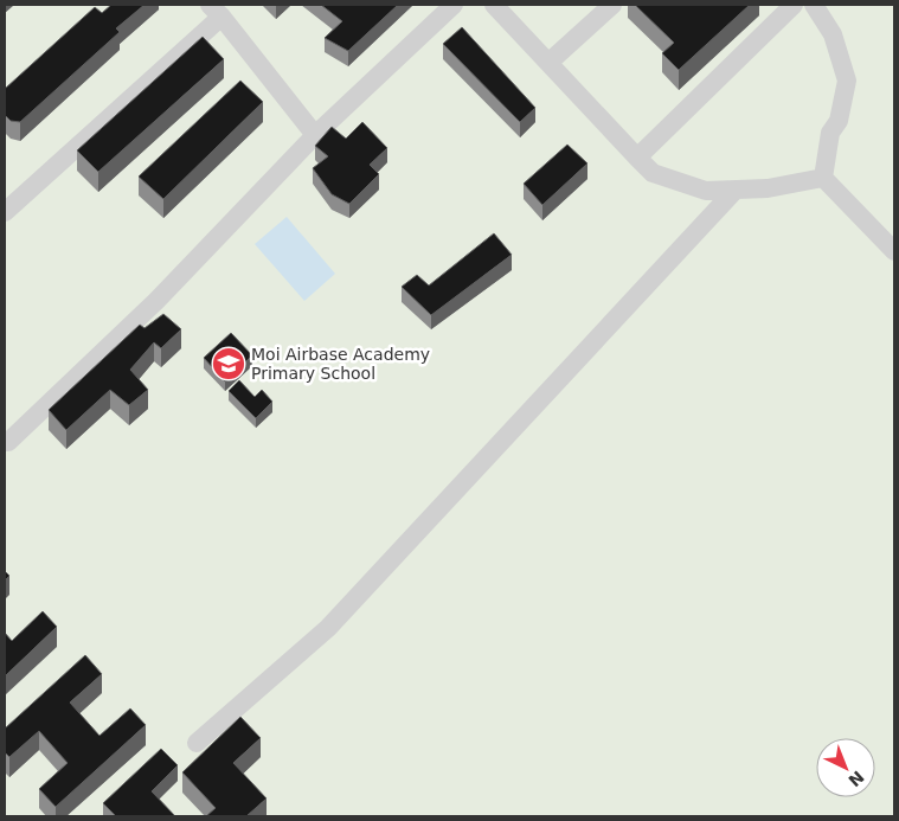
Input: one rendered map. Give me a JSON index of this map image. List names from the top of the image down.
{
  "places": {
    "school or university": ["Moi Airbase Academy Primary School"]
  },
  "north": "bottom right"
}
